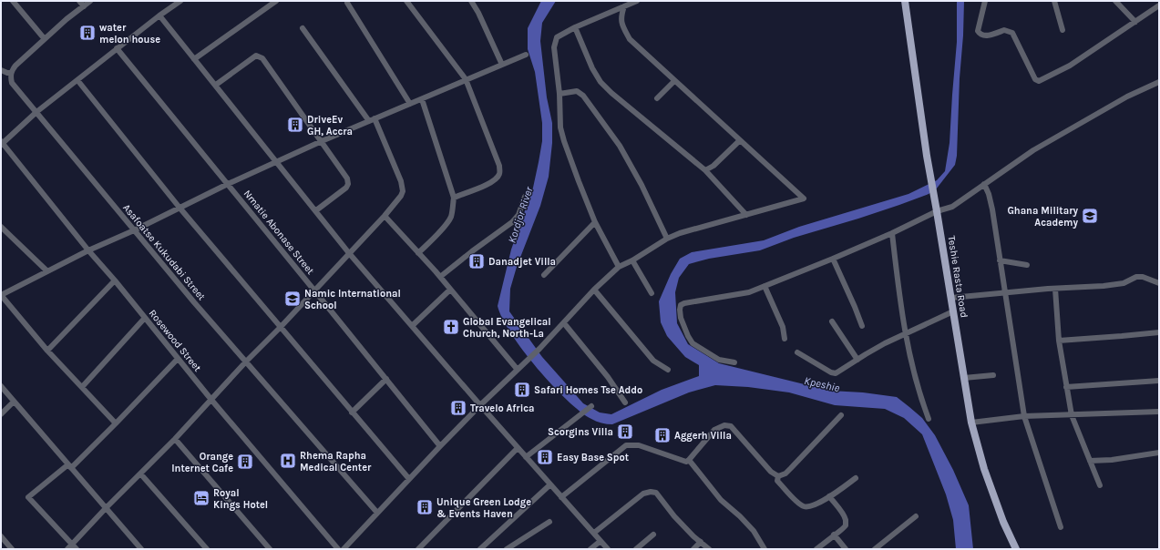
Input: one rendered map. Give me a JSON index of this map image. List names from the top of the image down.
{
  "streets": {
    "main road": ["Teshie Rasta Road"],
    "street": ["Nmatie Abonase Street", "Asafoatse Kukudabi Street", "Rosewood Street"]
  },
  "water": ["Kordjor River", "Kpeshie"],
  "places": {
    "building": [
      "water melon house",
      "DriveEv GH, Accra",
      "Danadjet Villa",
      "Safari Homes Tse Addo",
      "Travelo Africa",
      "Scorgins Villa",
      "Aggerh Villa",
      "Easy Base Spot",
      "Orange Internet Cafe",
      "Unique Green Lodge & Events Haven"
    ],
    "school or university": ["Ghana Military Academy", "Namic International School"],
    "church": ["Global Evangelical Church, North-La"],
    "hospital": ["Rhema Rapha Medical Center"],
    "hotel": ["Royal Kings Hotel"]
  }
}
